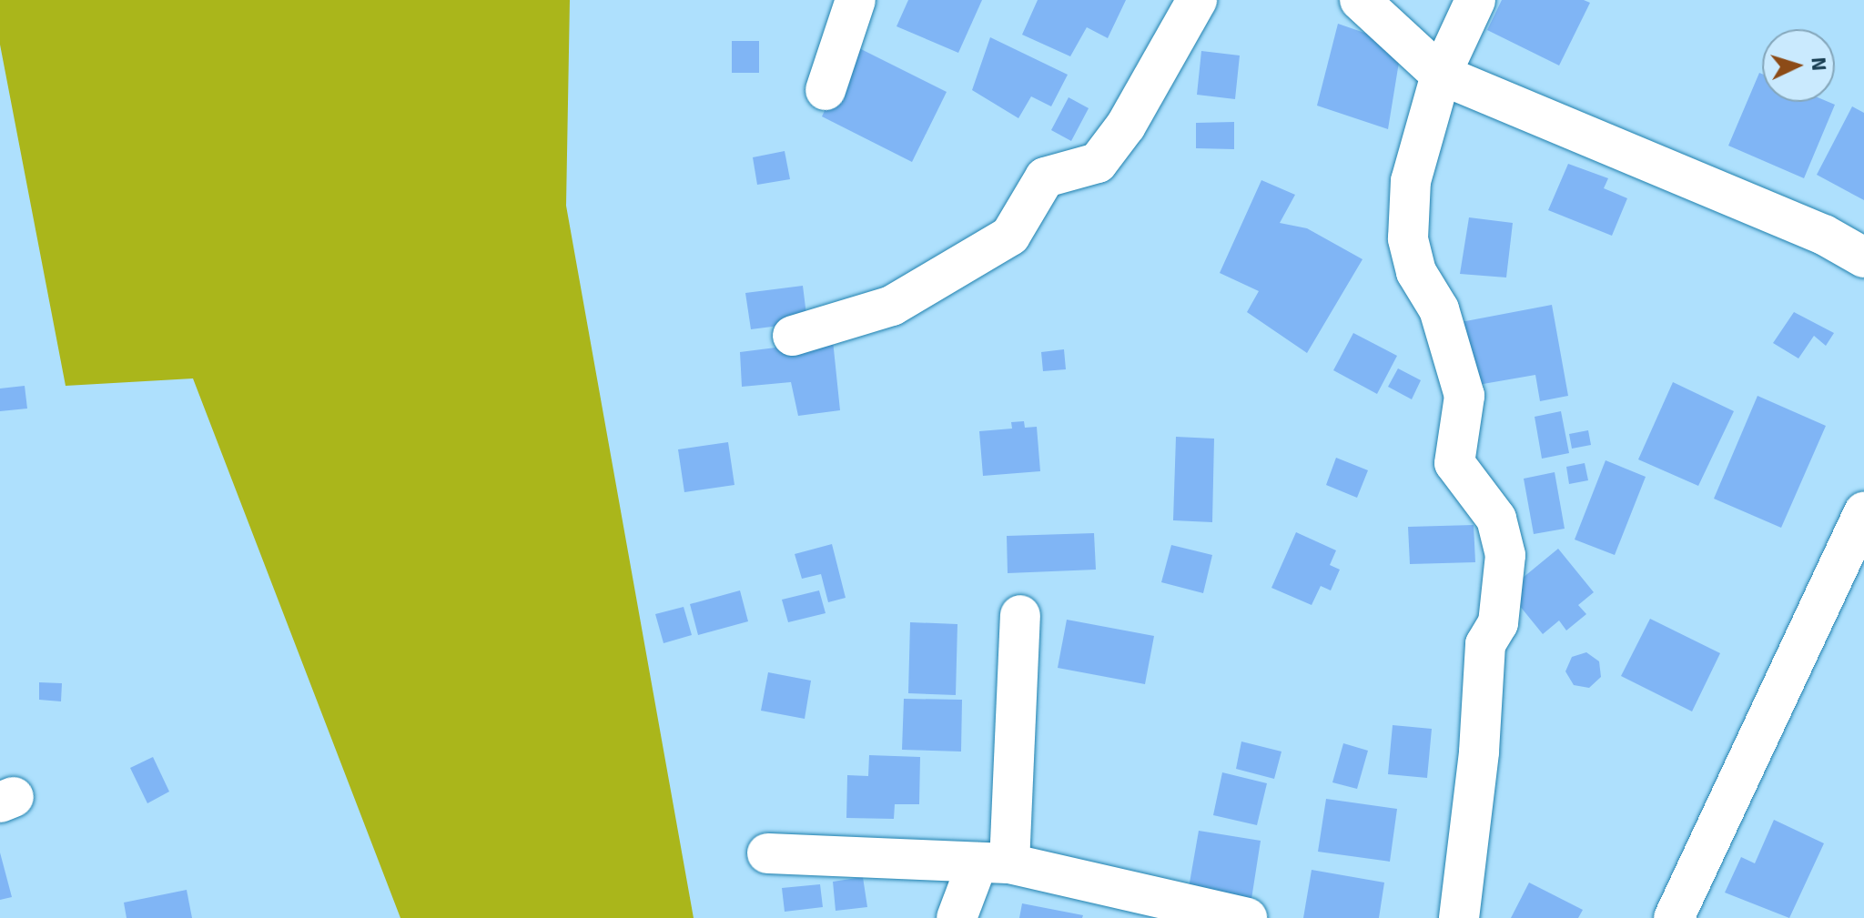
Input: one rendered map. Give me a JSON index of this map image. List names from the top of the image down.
{
  "north": "right"
}
